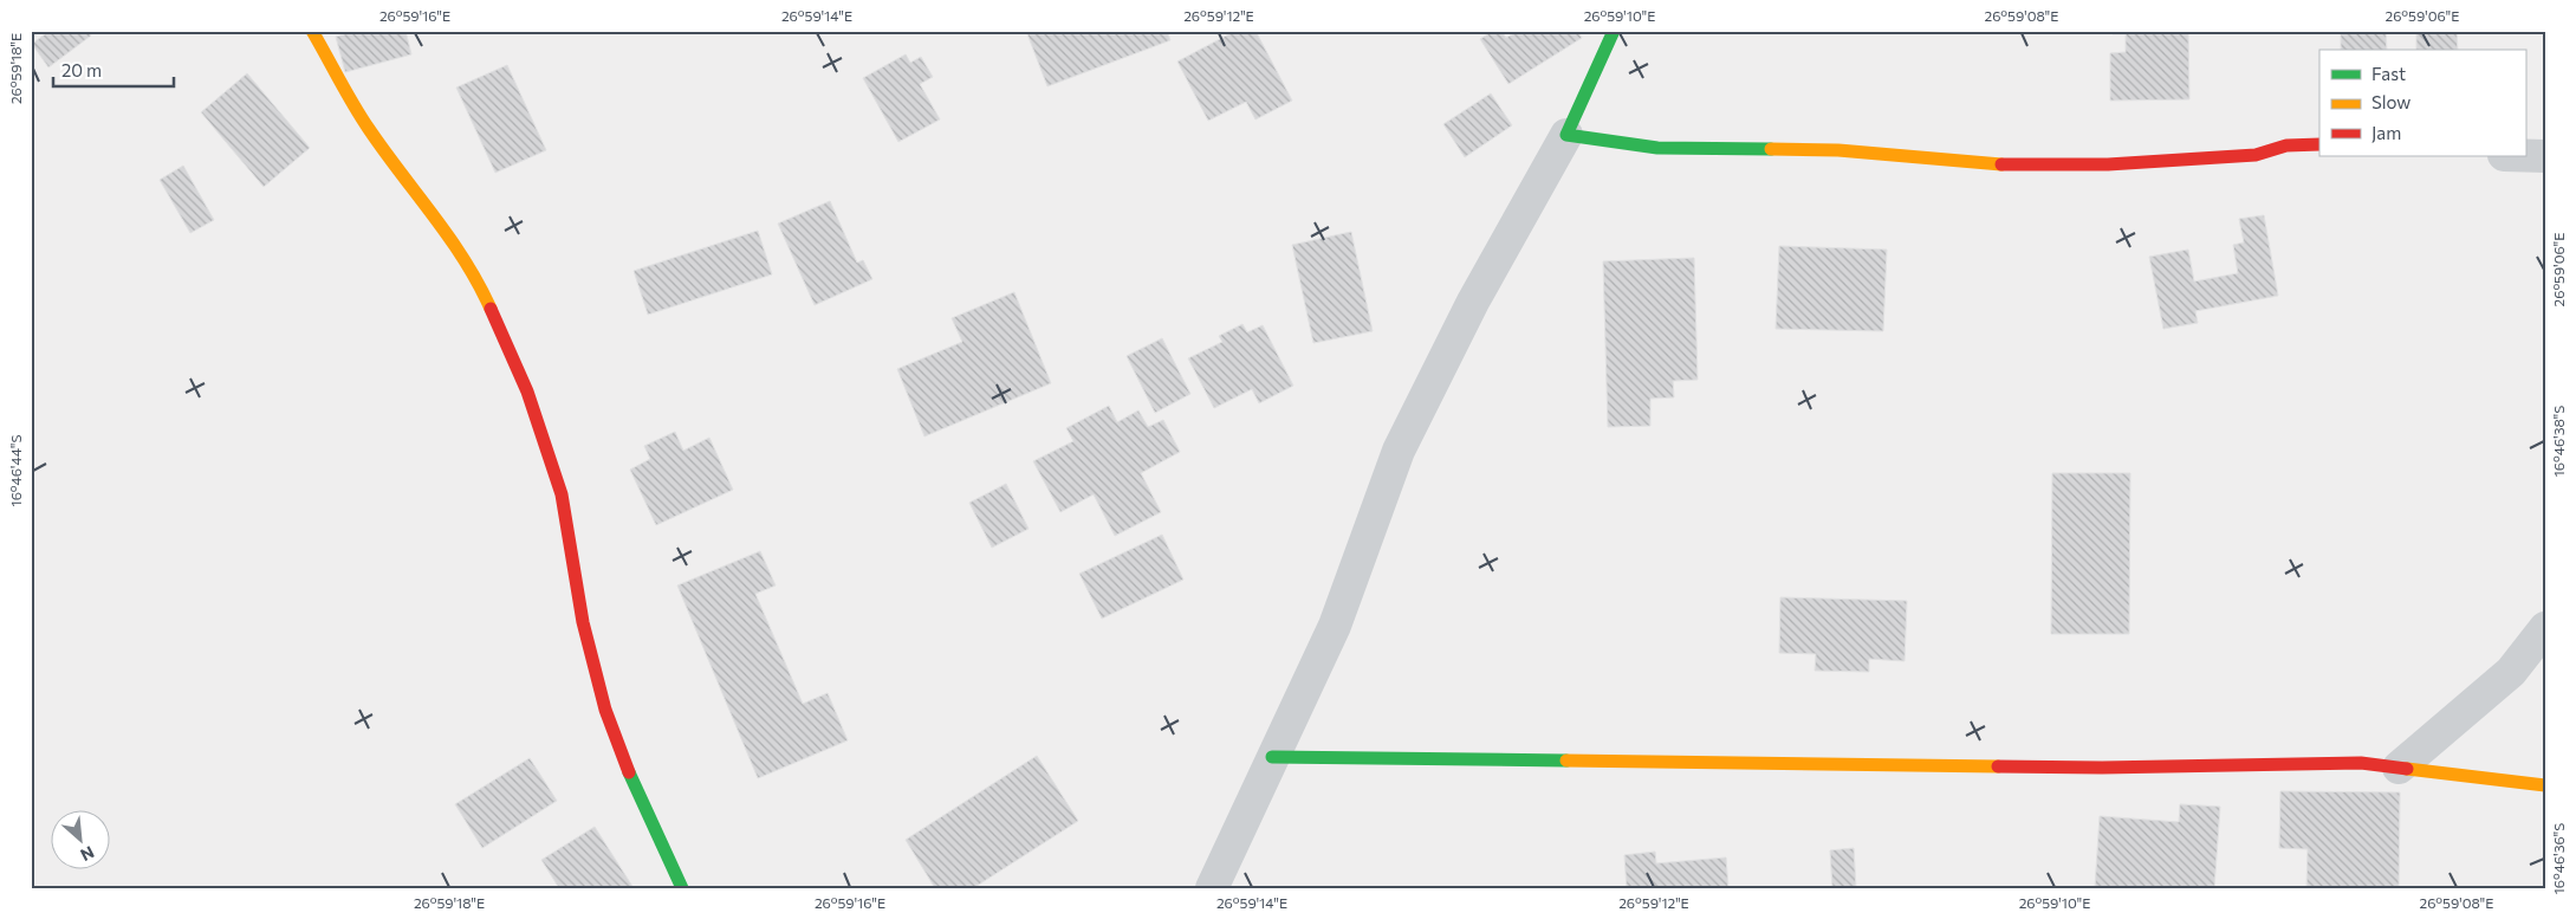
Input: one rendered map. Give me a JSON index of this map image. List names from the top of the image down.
{
  "legend": ["Fast", "Slow", "Jam"],
  "scale_bar": "20 m",
  "north": "bottom right",
  "coordinates": [
    "26°59'16\"E",
    "26°59'14\"E",
    "26°59'12\"E",
    "26°59'10\"E",
    "26°59'08\"E",
    "26°59'06\"E",
    "26°59'18\"E",
    "16°46'38\"S",
    "16°46'44\"S",
    "16°46'36\"S"
  ]
}
